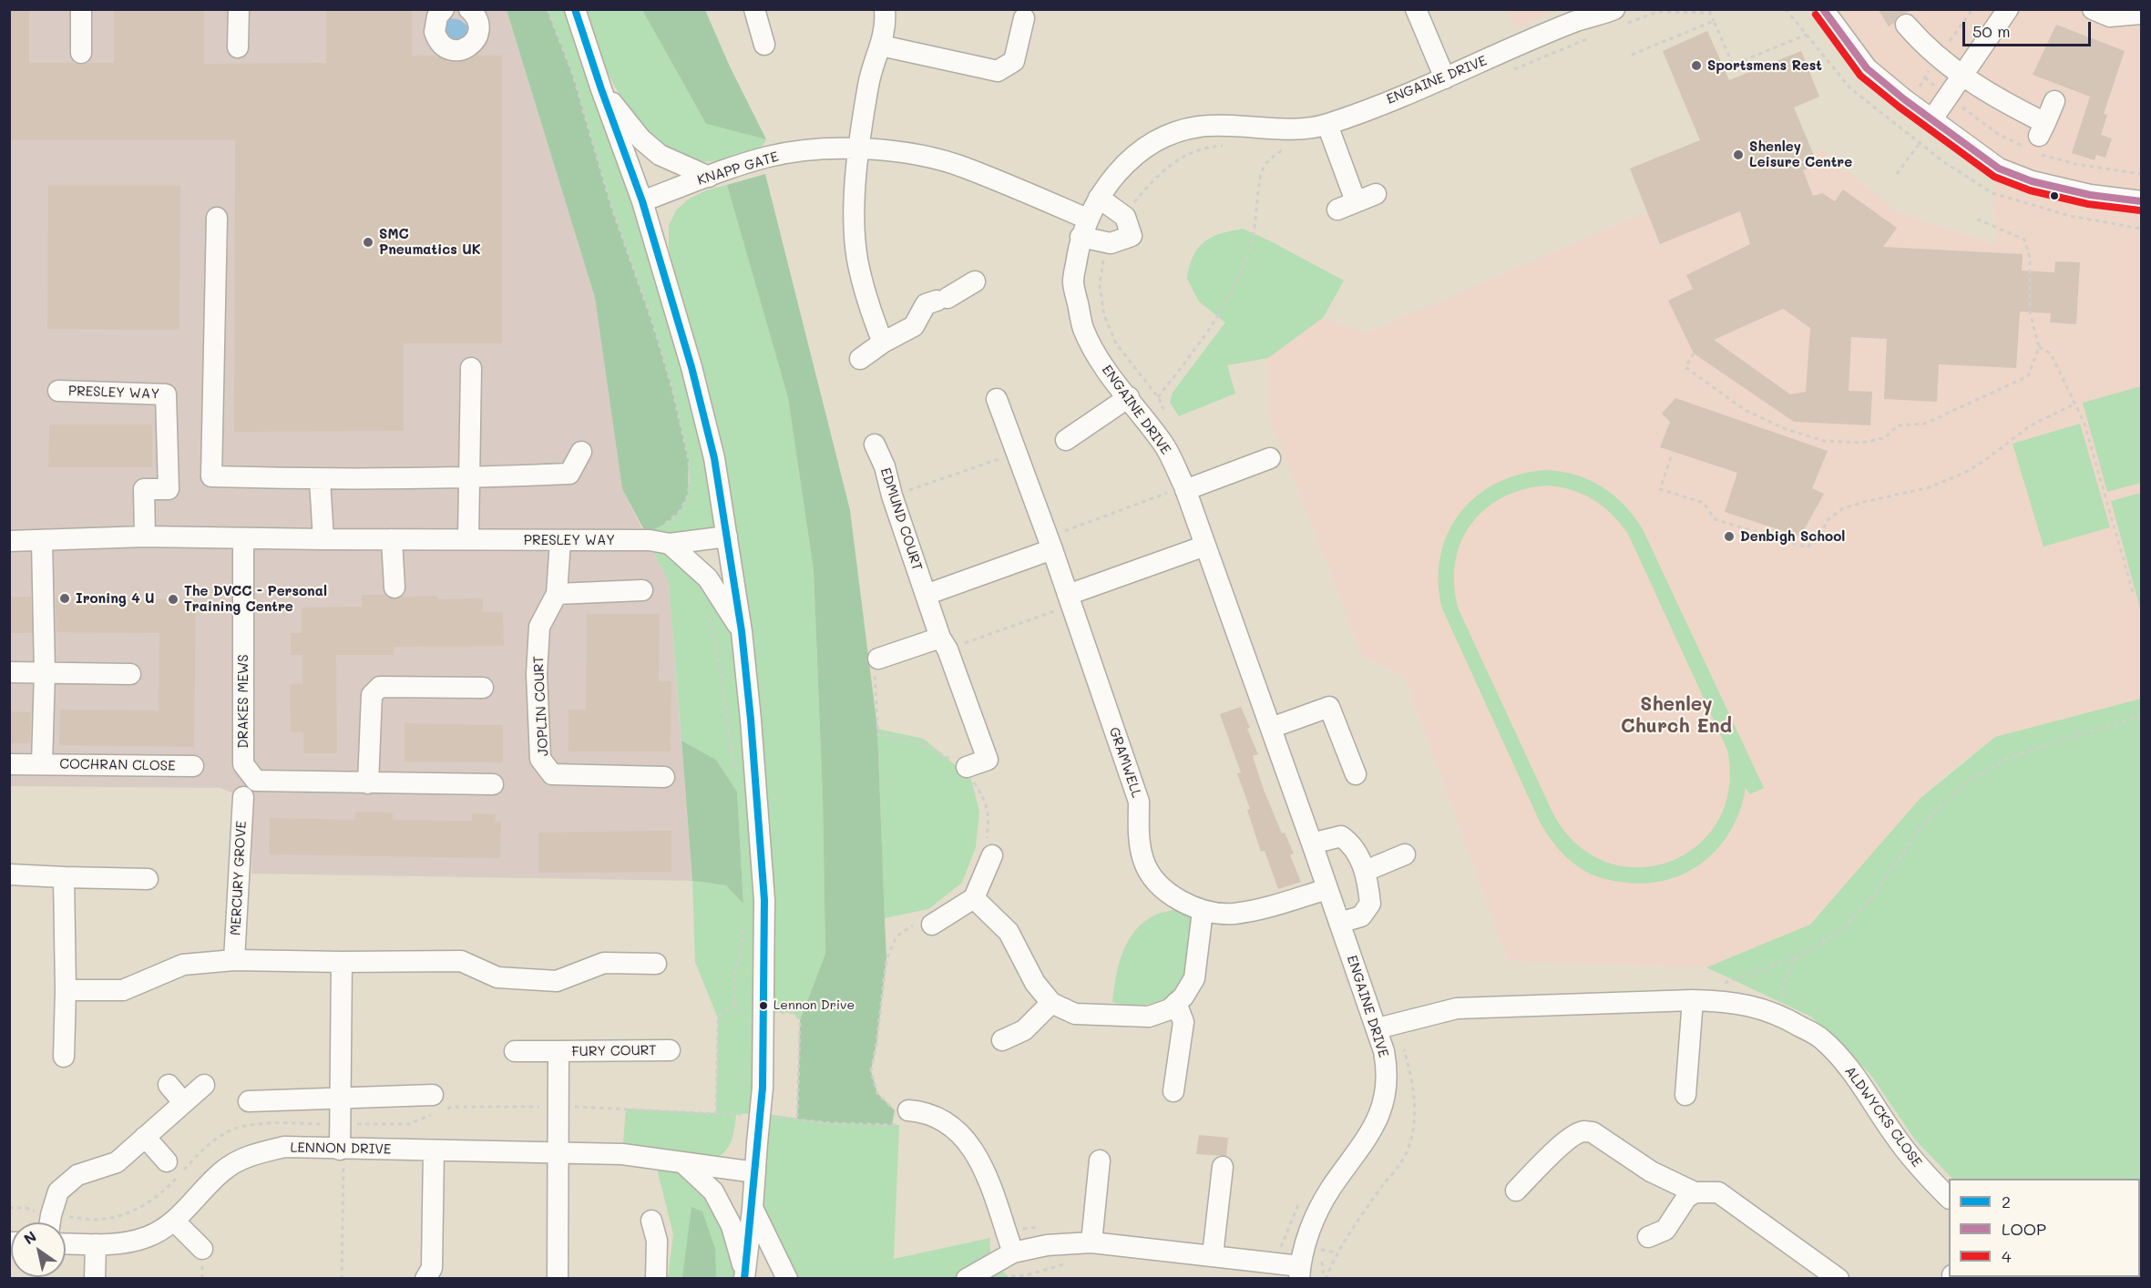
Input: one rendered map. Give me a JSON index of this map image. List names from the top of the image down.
{
  "streets": {
    "street": [
      "ENGAINE DRIVE",
      "KNAPP GATE",
      "PRESLEY WAY",
      "EDMUND COURT",
      "DRAKES MEWS",
      "JOPLIN COURT",
      "GRAMWELL",
      "COCHRAN CLOSE",
      "MERCURY GROVE",
      "FURY COURT",
      "ALDWYCKS CLOSE",
      "LENNON DRIVE"
    ]
  },
  "crossings": [
    ["ENGAINE DRIVE", "KNAPP GATE"],
    ["ENGAINE DRIVE", "GRAMWELL"],
    ["ENGAINE DRIVE", "ALDWYCKS CLOSE"],
    ["PRESLEY WAY", "DRAKES MEWS"],
    ["PRESLEY WAY", "JOPLIN COURT"],
    ["PRESLEY WAY", "COCHRAN CLOSE"],
    ["FURY COURT", "LENNON DRIVE"]
  ],
  "districts": ["Shenley Church End"],
  "places": [
    "Sportsmens Rest",
    "Shenley Leisure Centre",
    "SMC Pneumatics UK",
    "Denbigh School",
    "Ironing 4 U",
    "The DVCC - Personal Training Centre",
    "Lennon Drive"
  ],
  "lines": ["transit line 2", "transit line LOOP", "transit line 4"],
  "legend": ["2", "LOOP", "4"],
  "scale_bar": "50 m",
  "north": "top left"
}
